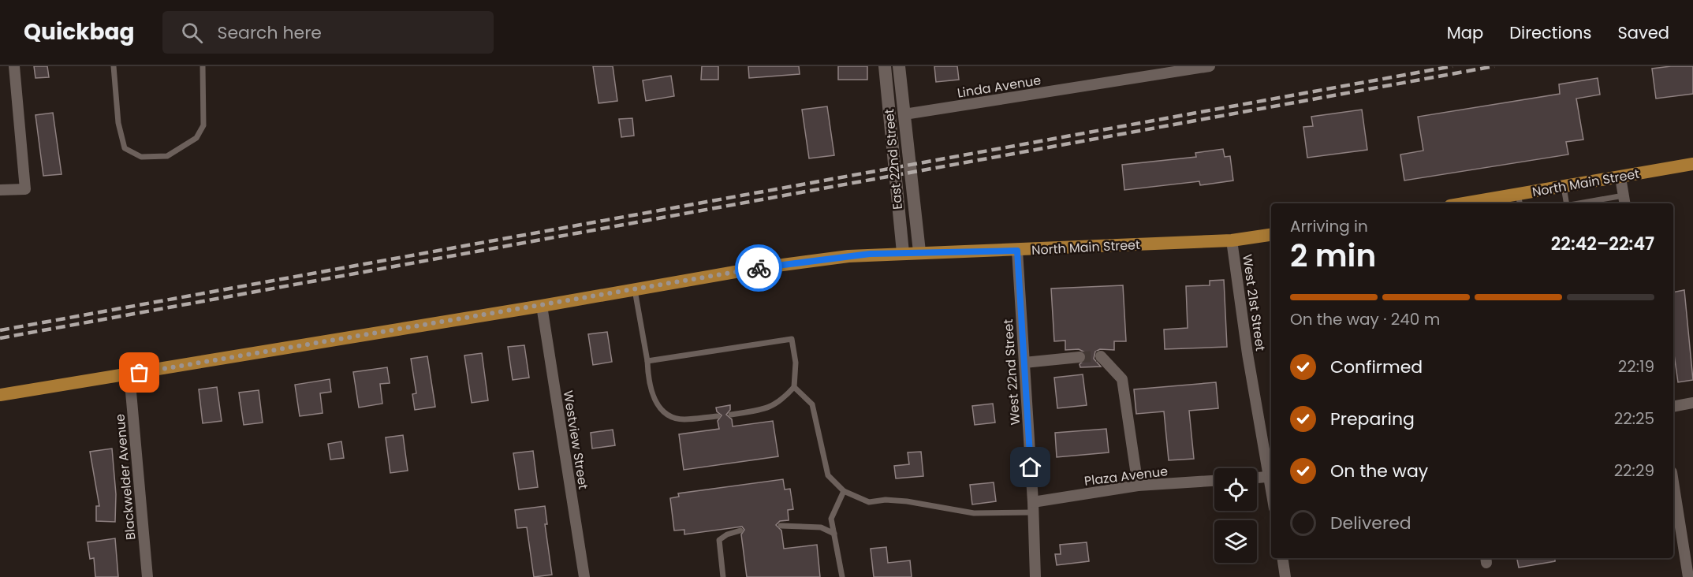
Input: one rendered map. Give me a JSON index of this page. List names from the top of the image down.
{
  "streets": {
    "main road": ["East 22nd Street", "North Main Street"],
    "street": [
      "Linda Avenue",
      "West 21st Street",
      "West 22nd Street",
      "Westview Street",
      "Plaza Avenue",
      "Blackwelder Avenue"
    ]
  },
  "crossings": [
    ["Linda Avenue", "East 22nd Street"],
    ["East 22nd Street", "North Main Street"],
    ["North Main Street", "West 21st Street"],
    ["North Main Street", "West 22nd Street"],
    ["North Main Street", "Westview Street"],
    ["North Main Street", "Blackwelder Avenue"],
    ["West 22nd Street", "Plaza Avenue"]
  ],
  "page": {
    "header": "Quickbag",
    "search": "Search here",
    "nav": ["Map", "Directions", "Saved"],
    "heading": ["2 min", "Arriving in", "22:42–22:47"],
    "bar": "On the way · 240 m",
    "list": [
      ["Confirmed", "22:19"],
      ["Preparing", "22:25"],
      ["On the way", "22:29"],
      "Delivered"
    ]
  }
}
